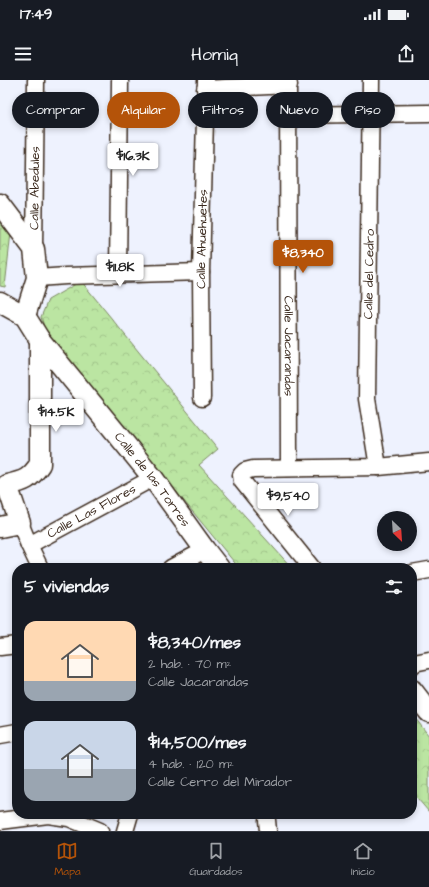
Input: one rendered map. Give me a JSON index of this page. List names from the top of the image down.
{
  "streets": {
    "street": [
      "Calle Abedules",
      "Calle Ahuehuetes",
      "Calle del Cedro",
      "Calle Jacarandas",
      "Calle de las Torres",
      "Calle Las Flores"
    ]
  },
  "crossings": [
    ["Calle de las Torres", "Calle Las Flores"]
  ],
  "north": "bottom right",
  "page": {
    "status": "17:49",
    "header": "Homiq",
    "chip": [
      "Comprar",
      "Alquilar",
      "Filtros",
      "Nuevo",
      "Piso"
    ],
    "price": [
      "$16.3K",
      "$8,340",
      "$11.8K",
      "$14.5K",
      "$9,540"
    ],
    "heading": "5 viviendas",
    "list": [
      {
        "name": "$8,340/mes",
        "note": "2 hab. · 70 m² · Calle Jacarandas"
      },
      {
        "name": "$14,500/mes",
        "note": "4 hab. · 120 m² · Calle Cerro del Mirador"
      }
    ],
    "tabs": ["Mapa", "Guardados", "Inicio"]
  }
}
